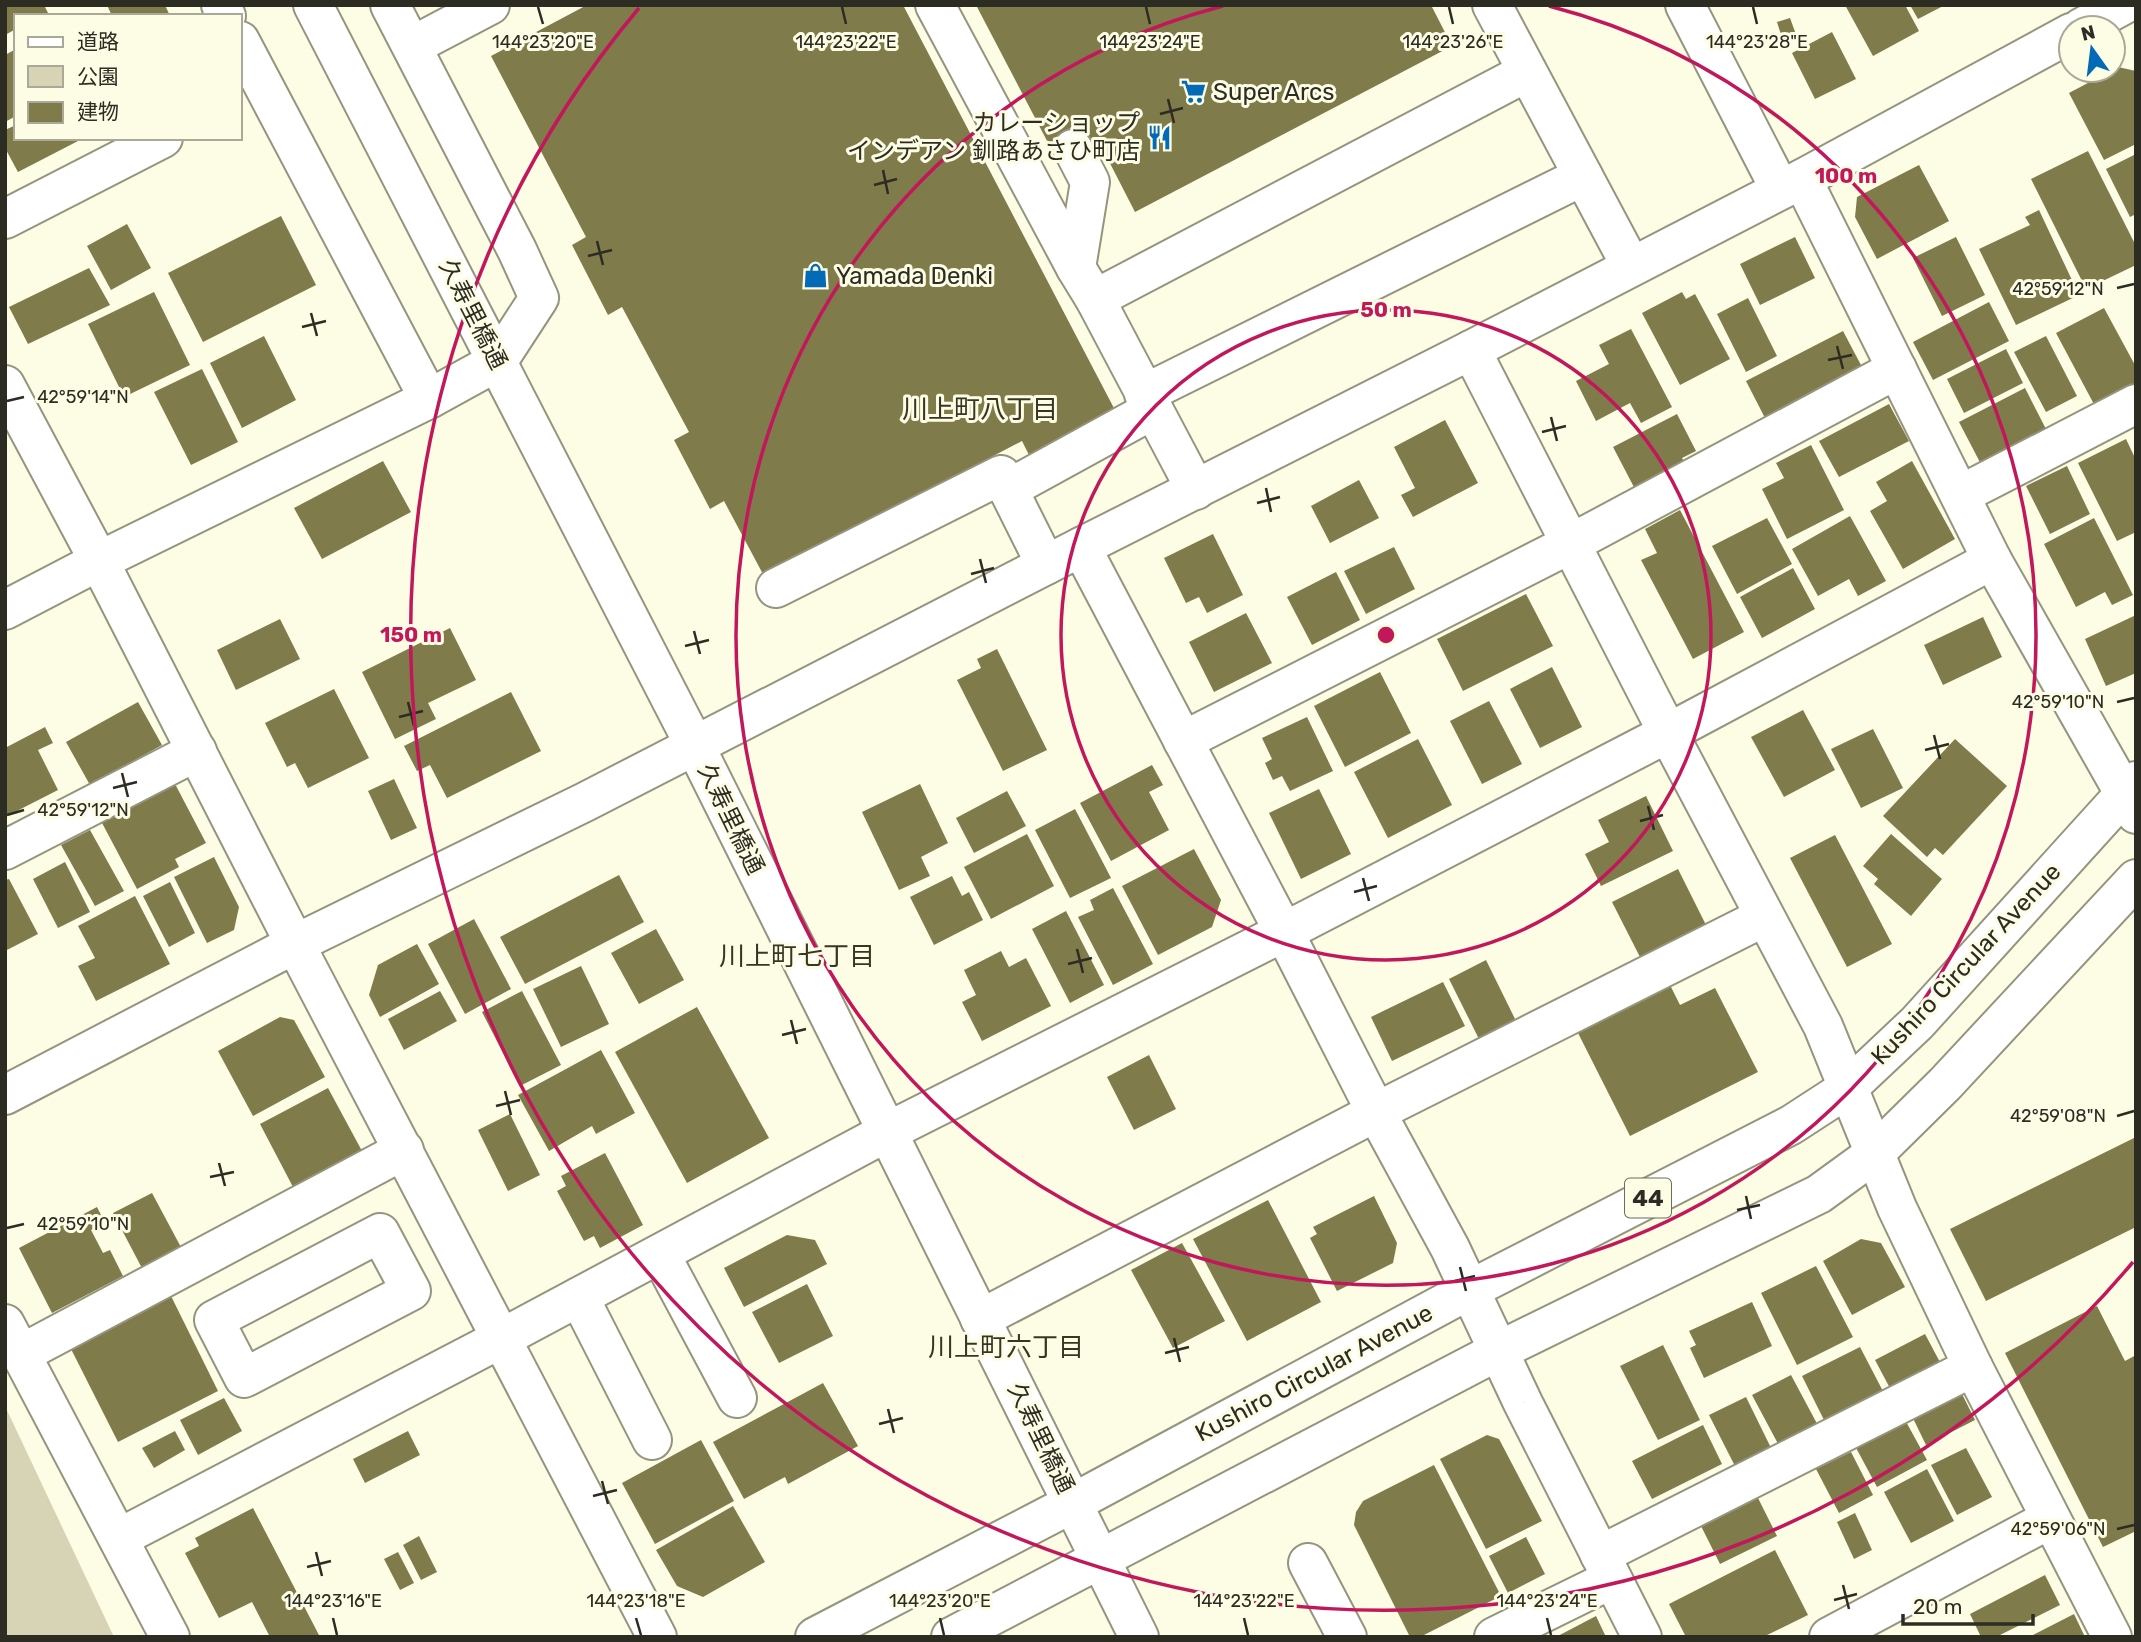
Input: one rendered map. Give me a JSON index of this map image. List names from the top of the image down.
{
  "streets": {
    "main road": ["久寿里橋通", "Kushiro Circular Avenue", "44"]
  },
  "crossings": [
    ["久寿里橋通", "Kushiro Circular Avenue"]
  ],
  "districts": ["川上町八丁目", "川上町七丁目", "川上町六丁目"],
  "places": {
    "supermarket": ["Super Arcs"],
    "restaurant": ["カレーショップ インデアン 釧路あさひ町店"],
    "shop": ["Yamada Denki"]
  },
  "legend": ["道路", "公園", "建物"],
  "scale_bar": "20 m",
  "north": "top",
  "coordinates": [
    "144°23'20\"E",
    "144°23'22\"E",
    "144°23'24\"E",
    "144°23'26\"E",
    "144°23'28\"E",
    "42°59'12\"N",
    "42°59'14\"N",
    "42°59'10\"N",
    "42°59'08\"N",
    "42°59'06\"N",
    "144°23'16\"E",
    "144°23'18\"E"
  ],
  "rings": ["100 m", "50 m", "150 m"]
}
